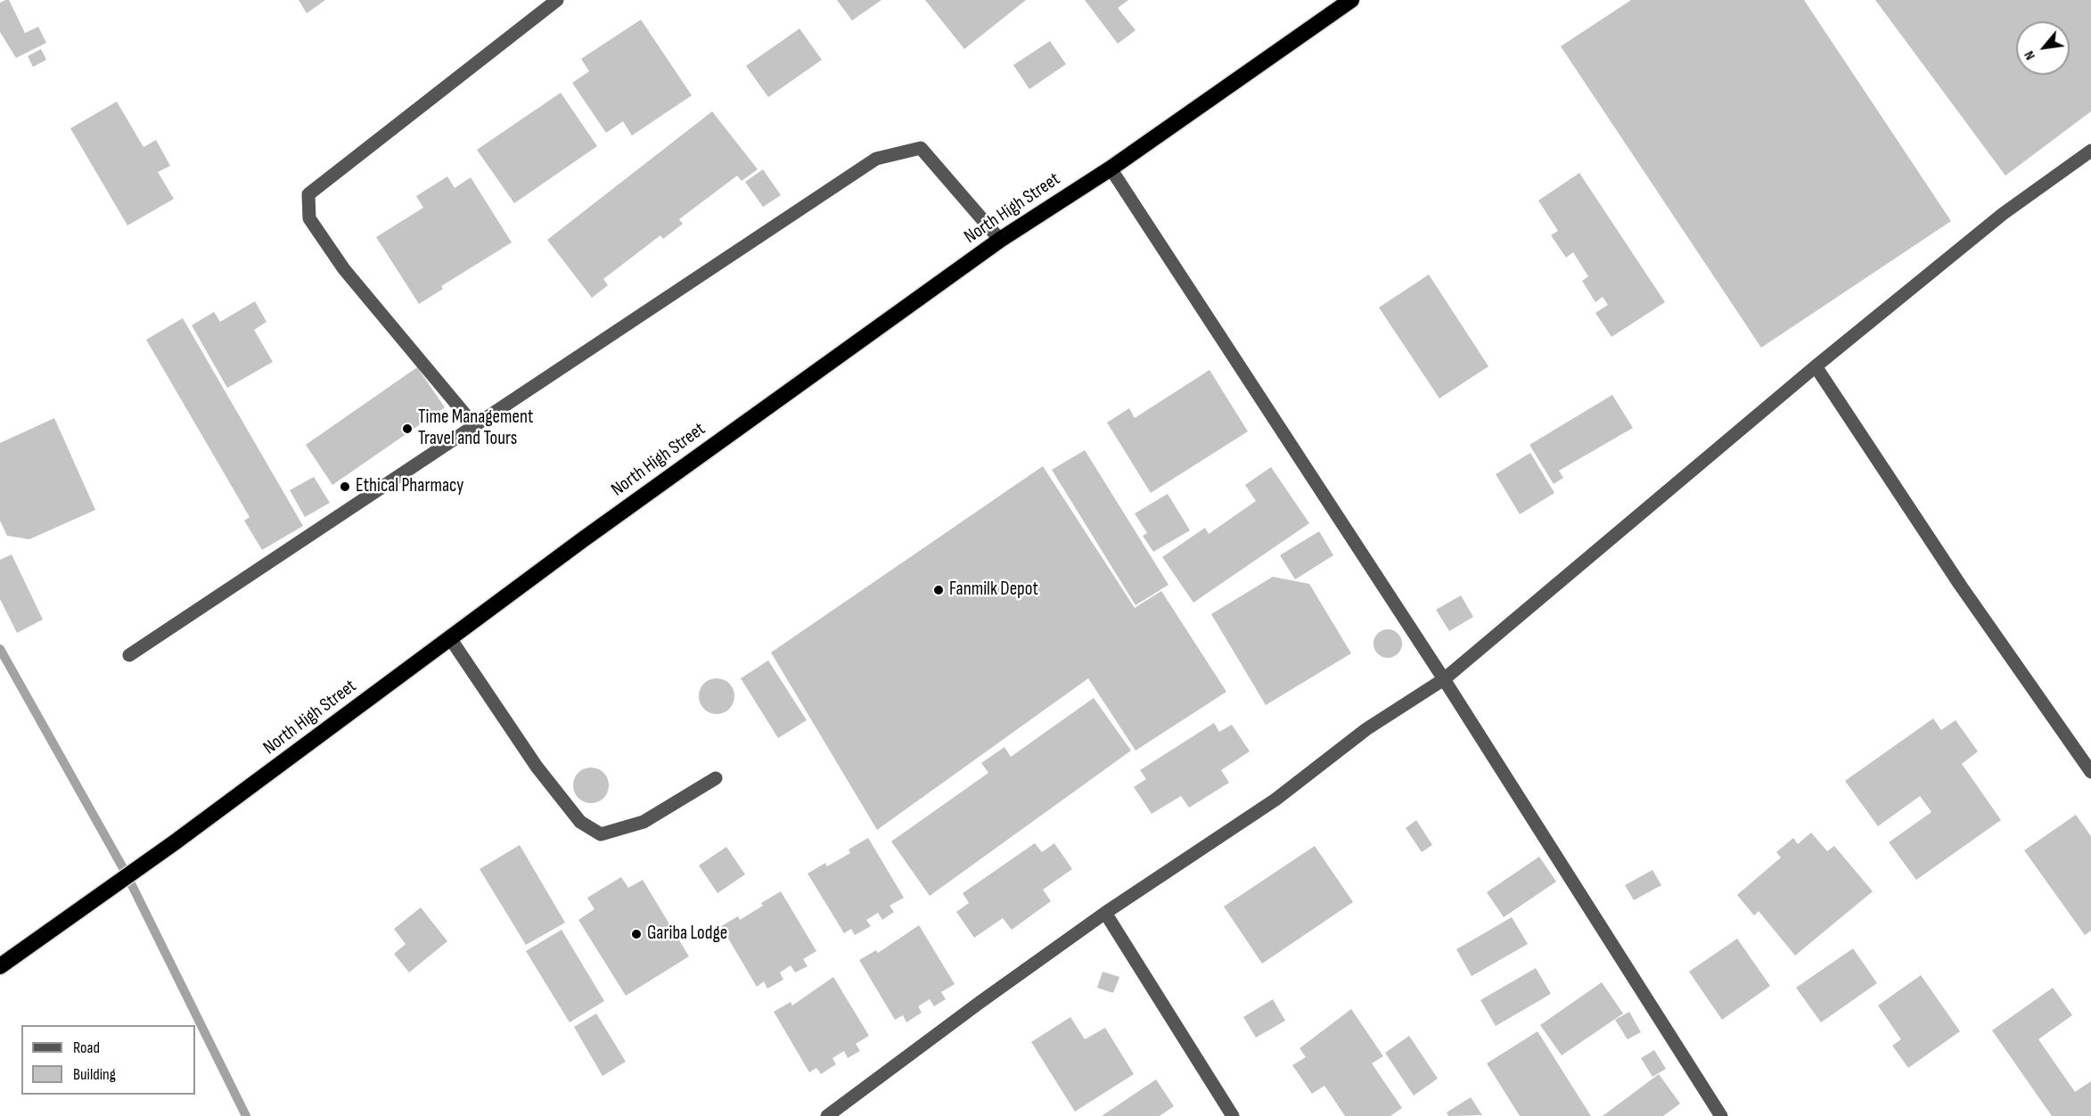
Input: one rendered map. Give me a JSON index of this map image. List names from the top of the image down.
{
  "streets": {
    "highway": ["North High Street"]
  },
  "places": [
    "Time Management Travel and Tours",
    "Ethical Pharmacy",
    "Fanmilk Depot",
    "Gariba Lodge"
  ],
  "legend": ["Road", "Building"],
  "north": "bottom left"
}
